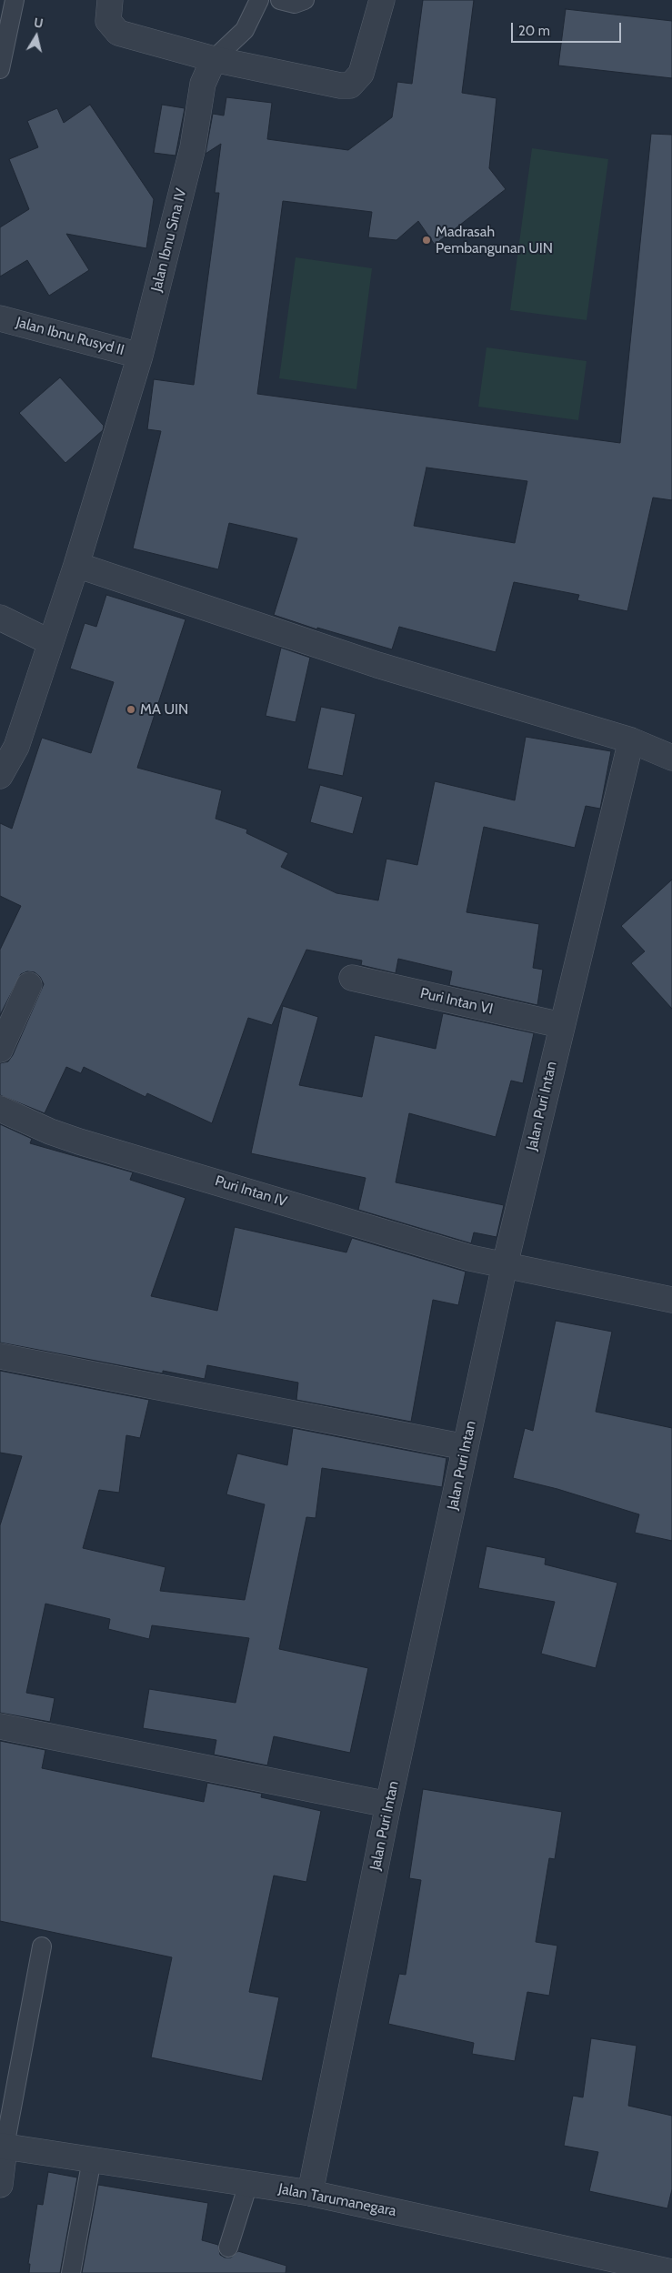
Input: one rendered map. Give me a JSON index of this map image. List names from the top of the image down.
{
  "streets": {
    "street": [
      "Jalan Ibnu Sina IV",
      "Jalan Ibnu Rusyd II",
      "Puri Intan VI",
      "Jalan Puri Intan",
      "Puri Intan IV",
      "Jalan Tarumanegara"
    ]
  },
  "crossings": [
    ["Jalan Ibnu Sina IV", "Jalan Ibnu Rusyd II"],
    ["Puri Intan VI", "Jalan Puri Intan"],
    ["Jalan Puri Intan", "Puri Intan IV"],
    ["Jalan Puri Intan", "Jalan Tarumanegara"]
  ],
  "places": ["Madrasah Pembangunan UIN", "MA UIN"],
  "scale_bar": "20 m",
  "north": "top"
}
